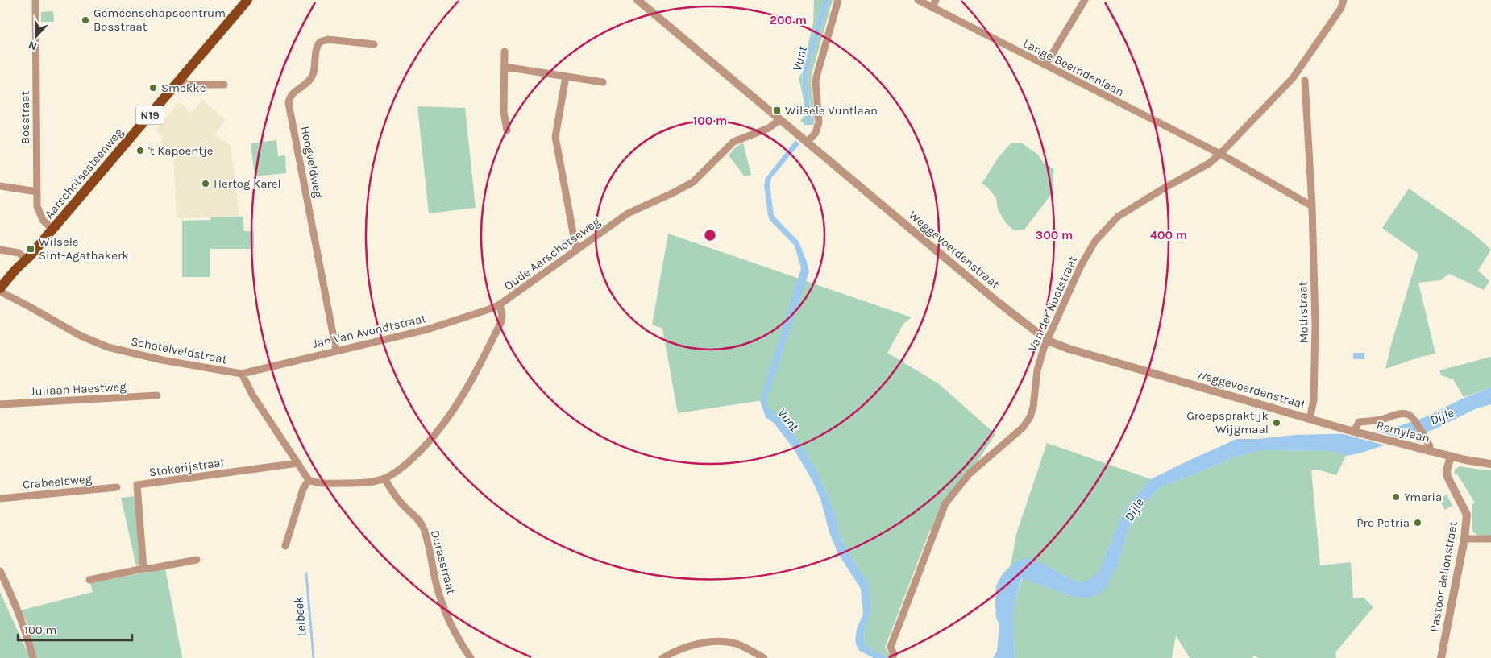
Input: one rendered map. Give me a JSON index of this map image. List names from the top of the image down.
{
  "streets": {
    "main road": ["N19", "Aarschotsesteenweg"],
    "street": [
      "Lange Beemdenlaan",
      "Bosstraat",
      "Hoogveldweg",
      "Weggevoerdenstraat",
      "Oude Aarschotseweg",
      "Van der Nootstraat",
      "Mothstraat",
      "Jan Van Avondtstraat",
      "Schotelveldstraat",
      "Juliaan Haestweg",
      "Remylaan",
      "Stokerijstraat",
      "Crabeelsweg",
      "Durasstraat",
      "Pastoor Bellonstraat"
    ]
  },
  "crossings": [
    ["Lange Beemdenlaan", "Van der Nootstraat"],
    ["Bosstraat", "Aarschotsesteenweg"],
    ["Hoogveldweg", "Jan Van Avondtstraat"],
    ["Weggevoerdenstraat", "Oude Aarschotseweg"],
    ["Weggevoerdenstraat", "Van der Nootstraat"],
    ["Weggevoerdenstraat", "Mothstraat"],
    ["Weggevoerdenstraat", "Remylaan"],
    ["Oude Aarschotseweg", "Jan Van Avondtstraat"],
    ["Oude Aarschotseweg", "Schotelveldstraat"],
    ["Oude Aarschotseweg", "Durasstraat"],
    ["Mothstraat", "Remylaan"],
    ["Jan Van Avondtstraat", "Schotelveldstraat"],
    ["Schotelveldstraat", "Stokerijstraat"],
    ["Remylaan", "Pastoor Bellonstraat"]
  ],
  "water": ["Vunt", "Dijle", "Leibeek"],
  "places": {
    "other": [
      "Gemeenschapscentrum Bosstraat",
      "Smekke",
      "'t Kapoentje",
      "Hertog Karel",
      "Groepspraktijk Wijgmaal",
      "Ymeria",
      "Pro Patria"
    ],
    "transit": ["Wilsele Vuntlaan", "Wilsele Sint-Agathakerk"]
  },
  "scale_bar": "100 m",
  "north": "bottom",
  "rings": [
    "200 m",
    "100 m",
    "300 m",
    "400 m"
  ]
}
